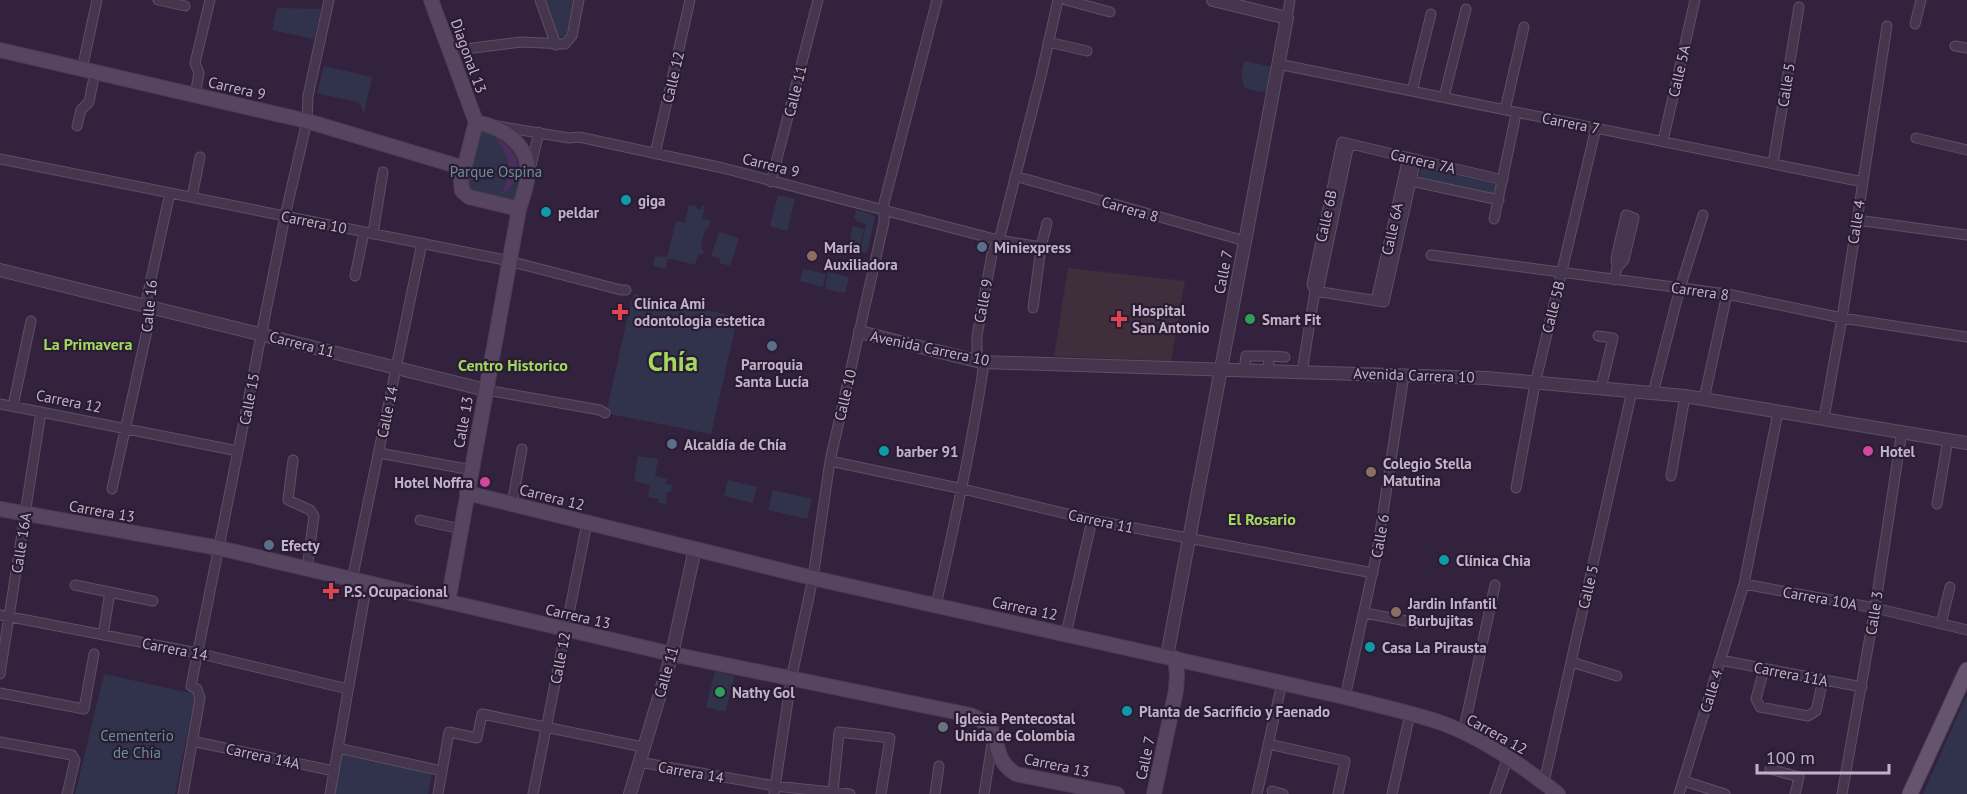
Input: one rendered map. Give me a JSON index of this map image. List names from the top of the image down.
{
  "streets": {
    "main road": [
      "Diagonal 13",
      "Carrera 9",
      "Calle 7",
      "Carrera 12",
      "Calle 13",
      "Carrera 13"
    ],
    "street": [
      "Calle 5A",
      "Calle 12",
      "Calle 5",
      "Calle 11",
      "Carrera 7",
      "Carrera 7A",
      "Carrera 8",
      "Calle 6B",
      "Carrera 10",
      "Calle 4",
      "Calle 6A",
      "Calle 9",
      "Calle 16",
      "Calle 5B",
      "Carrera 11",
      "Avenida Carrera 10",
      "Calle 10",
      "Calle 15",
      "Calle 14",
      "Calle 6",
      "Calle 16A",
      "Carrera 10A",
      "Calle 3",
      "Carrera 14",
      "Carrera 11A",
      "Carrera 14A"
    ]
  },
  "crossings": [
    ["Diagonal 13", "Calle 13"],
    ["Calle 5A", "Carrera 7"],
    ["Calle 12", "Carrera 9"],
    ["Calle 12", "Carrera 12"],
    ["Calle 12", "Carrera 13"],
    ["Calle 12", "Carrera 14"],
    ["Calle 5", "Carrera 7"],
    ["Calle 5", "Avenida Carrera 10"],
    ["Calle 5", "Carrera 12"],
    ["Carrera 9", "Calle 11"],
    ["Carrera 9", "Calle 9"],
    ["Carrera 9", "Calle 10"],
    ["Carrera 9", "Calle 15"],
    ["Carrera 9", "Calle 13"],
    ["Calle 11", "Carrera 12"],
    ["Calle 11", "Carrera 13"],
    ["Calle 11", "Carrera 14"],
    ["Carrera 7", "Calle 4"],
    ["Carrera 7", "Calle 7"],
    ["Carrera 7", "Calle 5B"],
    ["Carrera 7A", "Calle 6B"],
    ["Carrera 7A", "Calle 6A"],
    ["Carrera 8", "Calle 4"],
    ["Carrera 8", "Calle 7"],
    ["Carrera 8", "Calle 9"],
    ["Carrera 8", "Calle 5B"],
    ["Calle 6B", "Avenida Carrera 10"],
    ["Carrera 10", "Calle 16"],
    ["Carrera 10", "Calle 15"],
    ["Carrera 10", "Calle 14"],
    ["Carrera 10", "Calle 13"],
    ["Calle 4", "Avenida Carrera 10"],
    ["Calle 4", "Carrera 10A"],
    ["Calle 4", "Carrera 11A"],
    ["Calle 7", "Carrera 11"],
    ["Calle 7", "Avenida Carrera 10"],
    ["Calle 7", "Carrera 12"],
    ["Calle 9", "Carrera 11"],
    ["Calle 9", "Avenida Carrera 10"],
    ["Calle 9", "Carrera 12"],
    ["Calle 16", "Carrera 11"],
    ["Calle 16", "Carrera 12"],
    ["Calle 5B", "Avenida Carrera 10"],
    ["Carrera 11", "Calle 10"],
    ["Carrera 11", "Calle 15"],
    ["Carrera 11", "Calle 14"],
    ["Carrera 11", "Calle 13"],
    ["Carrera 11", "Calle 6"],
    ["Avenida Carrera 10", "Calle 10"],
    ["Avenida Carrera 10", "Calle 6"],
    ["Avenida Carrera 10", "Calle 3"],
    ["Calle 10", "Carrera 12"],
    ["Calle 10", "Carrera 13"],
    ["Calle 10", "Carrera 14"],
    ["Calle 15", "Carrera 12"],
    ["Calle 15", "Carrera 13"],
    ["Calle 15", "Carrera 14"],
    ["Calle 15", "Carrera 14A"],
    ["Carrera 12", "Calle 13"],
    ["Carrera 12", "Calle 6"],
    ["Carrera 12", "Calle 16A"],
    ["Calle 14", "Carrera 13"],
    ["Calle 13", "Carrera 13"],
    ["Carrera 13", "Calle 16A"],
    ["Calle 16A", "Carrera 14"],
    ["Carrera 10A", "Calle 3"],
    ["Calle 3", "Carrera 11A"]
  ],
  "districts": [
    "La Primavera",
    "Chía",
    "Centro Historico",
    "El Rosario"
  ],
  "parks": ["Parque Ospina", "Cementerio de Chía"],
  "places": {
    "other": [
      "giga",
      "peldar",
      "Miniexpress",
      "María Auxiliadora",
      "Smart Fit",
      "Parroquia Santa Lucía",
      "Alcaldía de Chía",
      "barber 91",
      "Hotel",
      "Colegio Stella Matutina",
      "Hotel Noffra",
      "Efecty",
      "Clínica Chia",
      "Jardin Infantil Burbujitas",
      "Casa La Pirausta",
      "Nathy Gol",
      "Planta de Sacrificio y Faenado",
      "Iglesia Pentecostal Unida de Colombia"
    ],
    "health": ["Clínica Ami odontologia estetica", "Hospital San Antonio", "P.S. Ocupacional"]
  },
  "scale_bar": "100 m"
}
